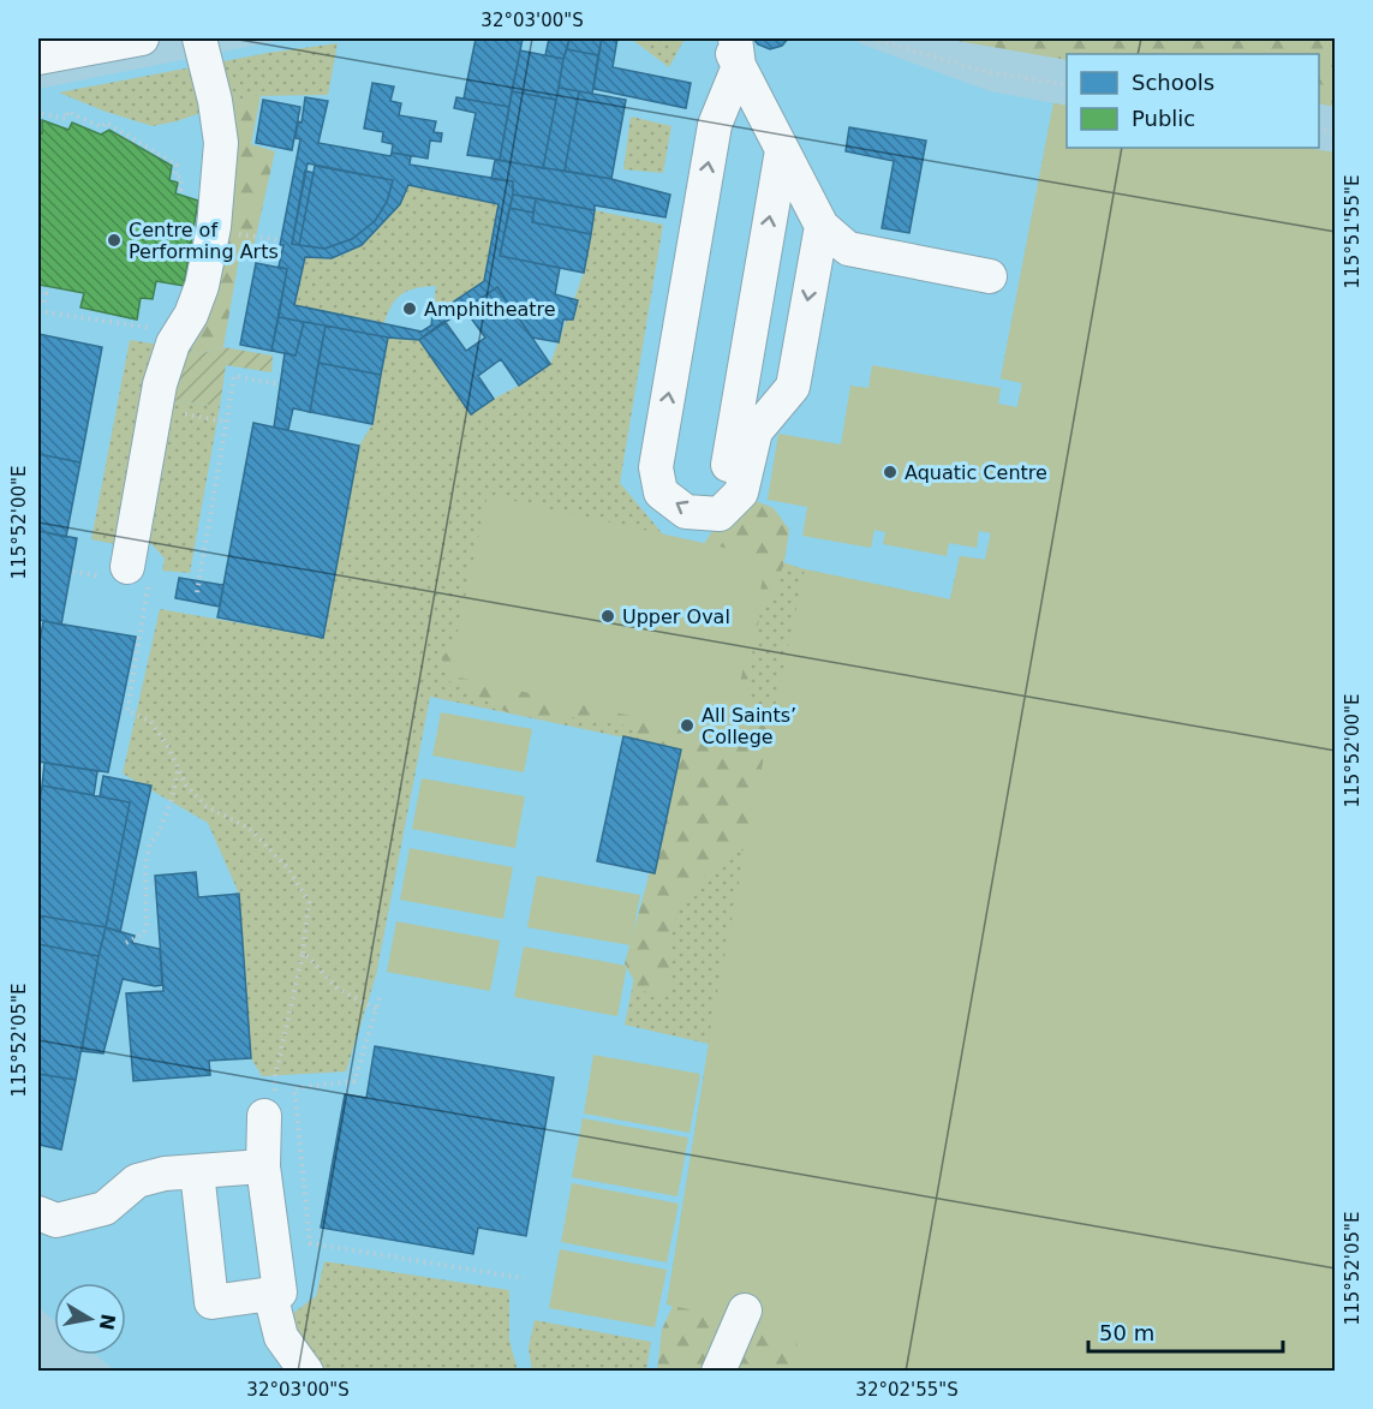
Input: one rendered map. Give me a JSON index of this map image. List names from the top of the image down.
{
  "places": [
    "Centre of Performing Arts",
    "Amphitheatre",
    "Aquatic Centre",
    "Upper Oval",
    "All Saints’ College"
  ],
  "legend": ["Schools", "Public"],
  "scale_bar": "50 m",
  "north": "right",
  "coordinates": [
    "32°03'00\"S",
    "115°51'55\"E",
    "115°52'00\"E",
    "115°52'05\"E",
    "32°02'55\"S"
  ]
}
